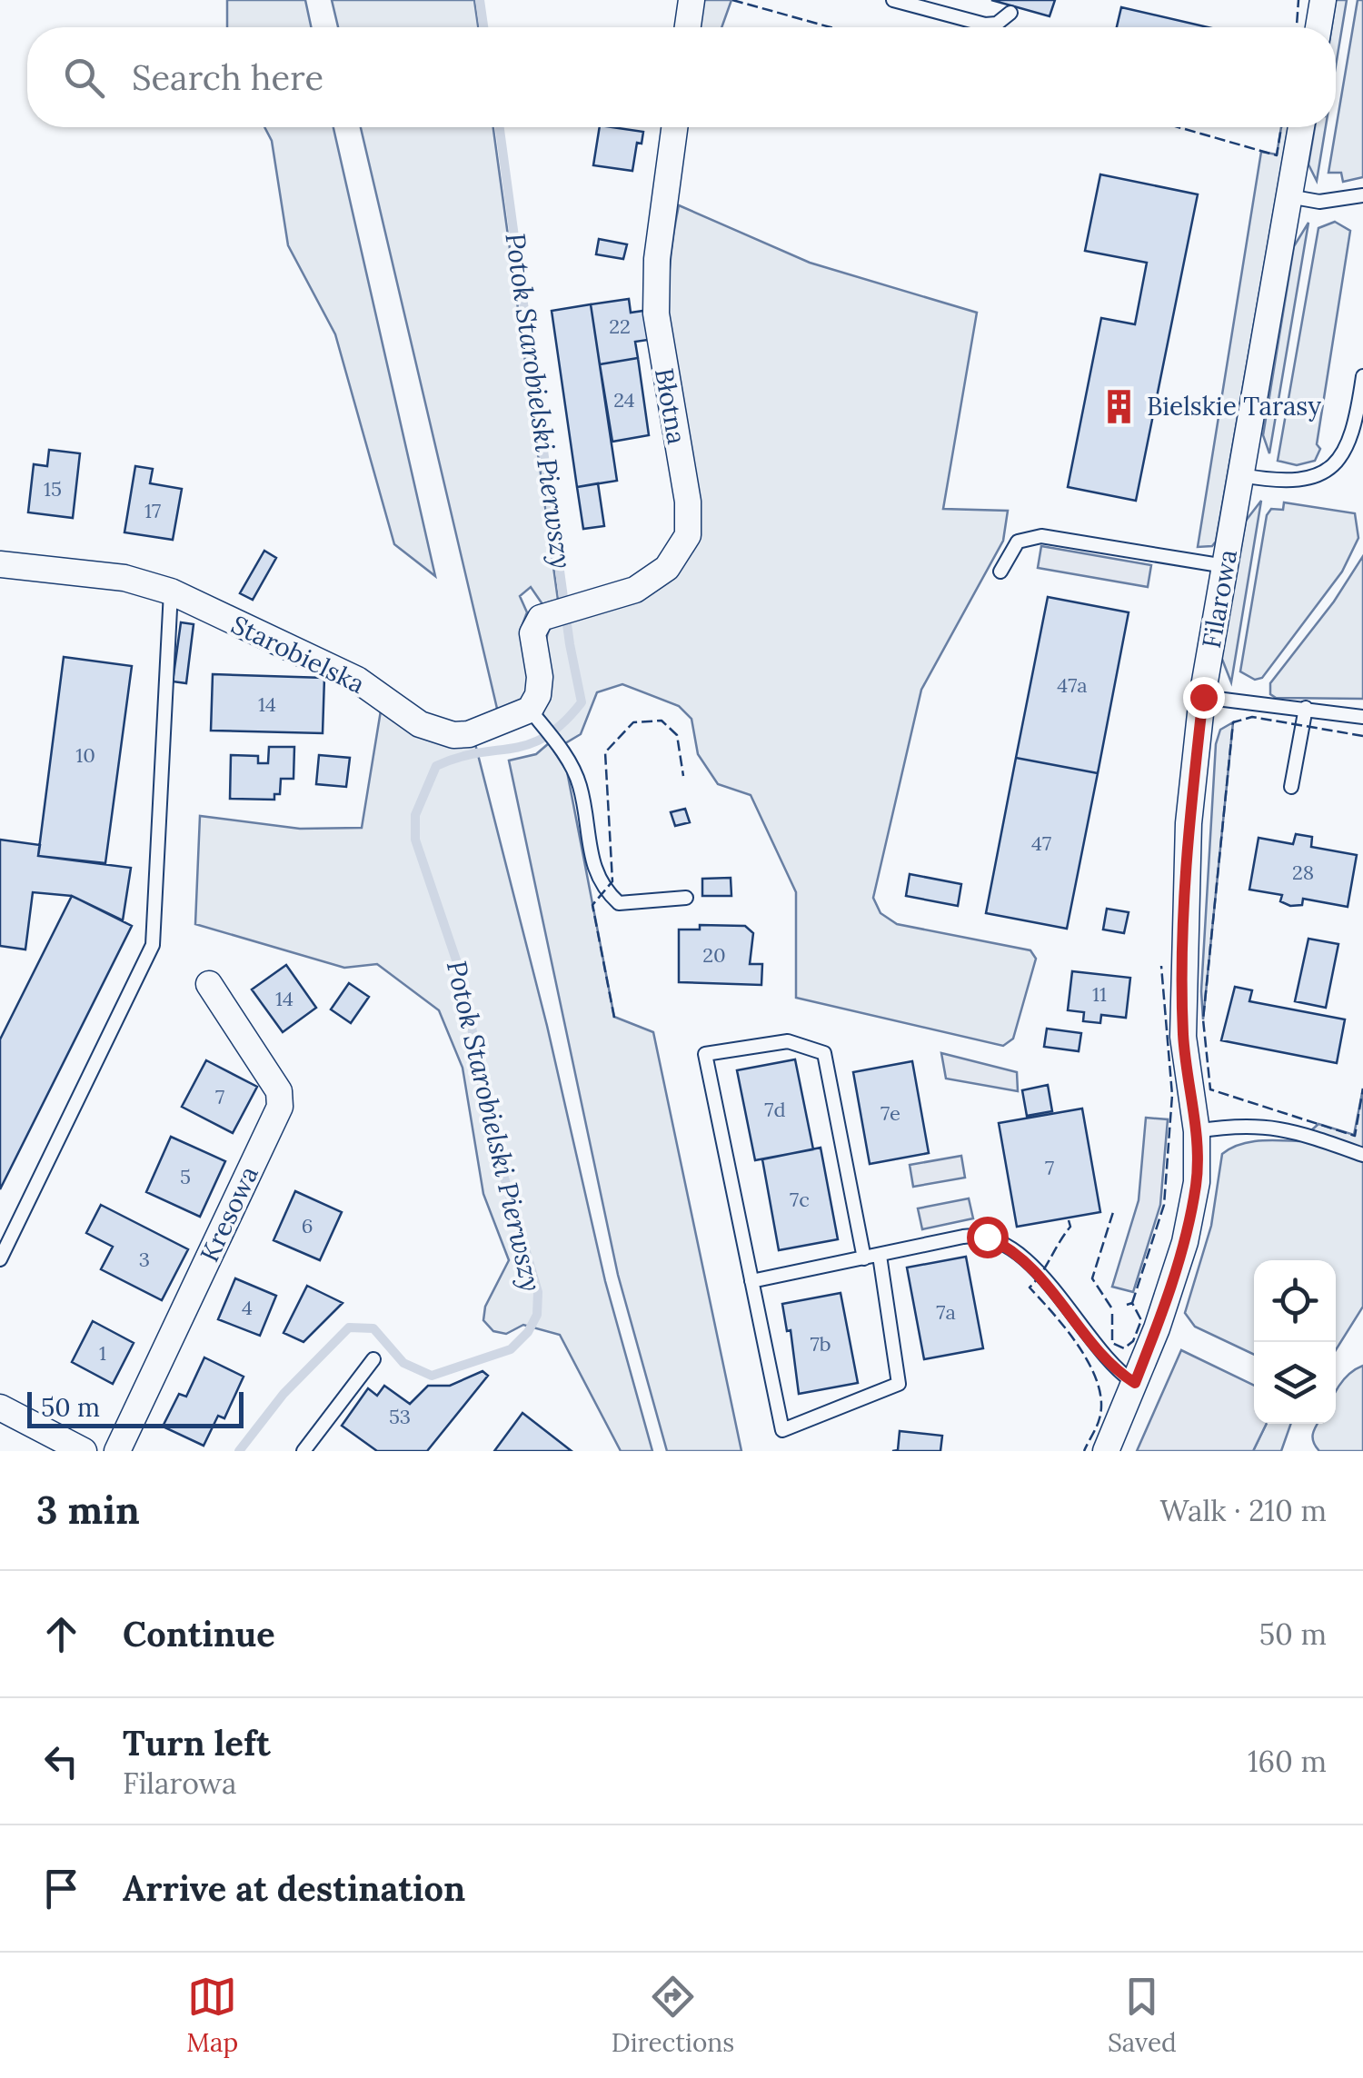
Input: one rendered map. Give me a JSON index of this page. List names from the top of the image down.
{
  "streets": {
    "street": [
      "Błotna",
      "Filarowa",
      "Starobielska",
      "Kresowa"
    ]
  },
  "crossings": [
    ["Błotna", "Starobielska"]
  ],
  "water": ["Potok Starobielski Pierwszy"],
  "places": {
    "building": ["Bielskie Tarasy"]
  },
  "house_numbers": [
    "22",
    "24",
    "15",
    "17",
    "47a",
    "14",
    "10",
    "47",
    "28",
    "20",
    "11",
    "14",
    "7",
    "7d",
    "7e",
    "7",
    "5",
    "7c",
    "6",
    "3",
    "4",
    "7a",
    "7b",
    "1",
    "53"
  ],
  "scale_bar": "50 m",
  "page": {
    "search": "Search here",
    "scale": "50 m",
    "heading": ["3 min", "Walk · 210 m"],
    "list": [
      ["Continue", "50 m"],
      ["Turn left", "Filarowa", "160 m"],
      "Arrive at destination"
    ],
    "nav": ["Map", "Directions", "Saved"]
  }
}
